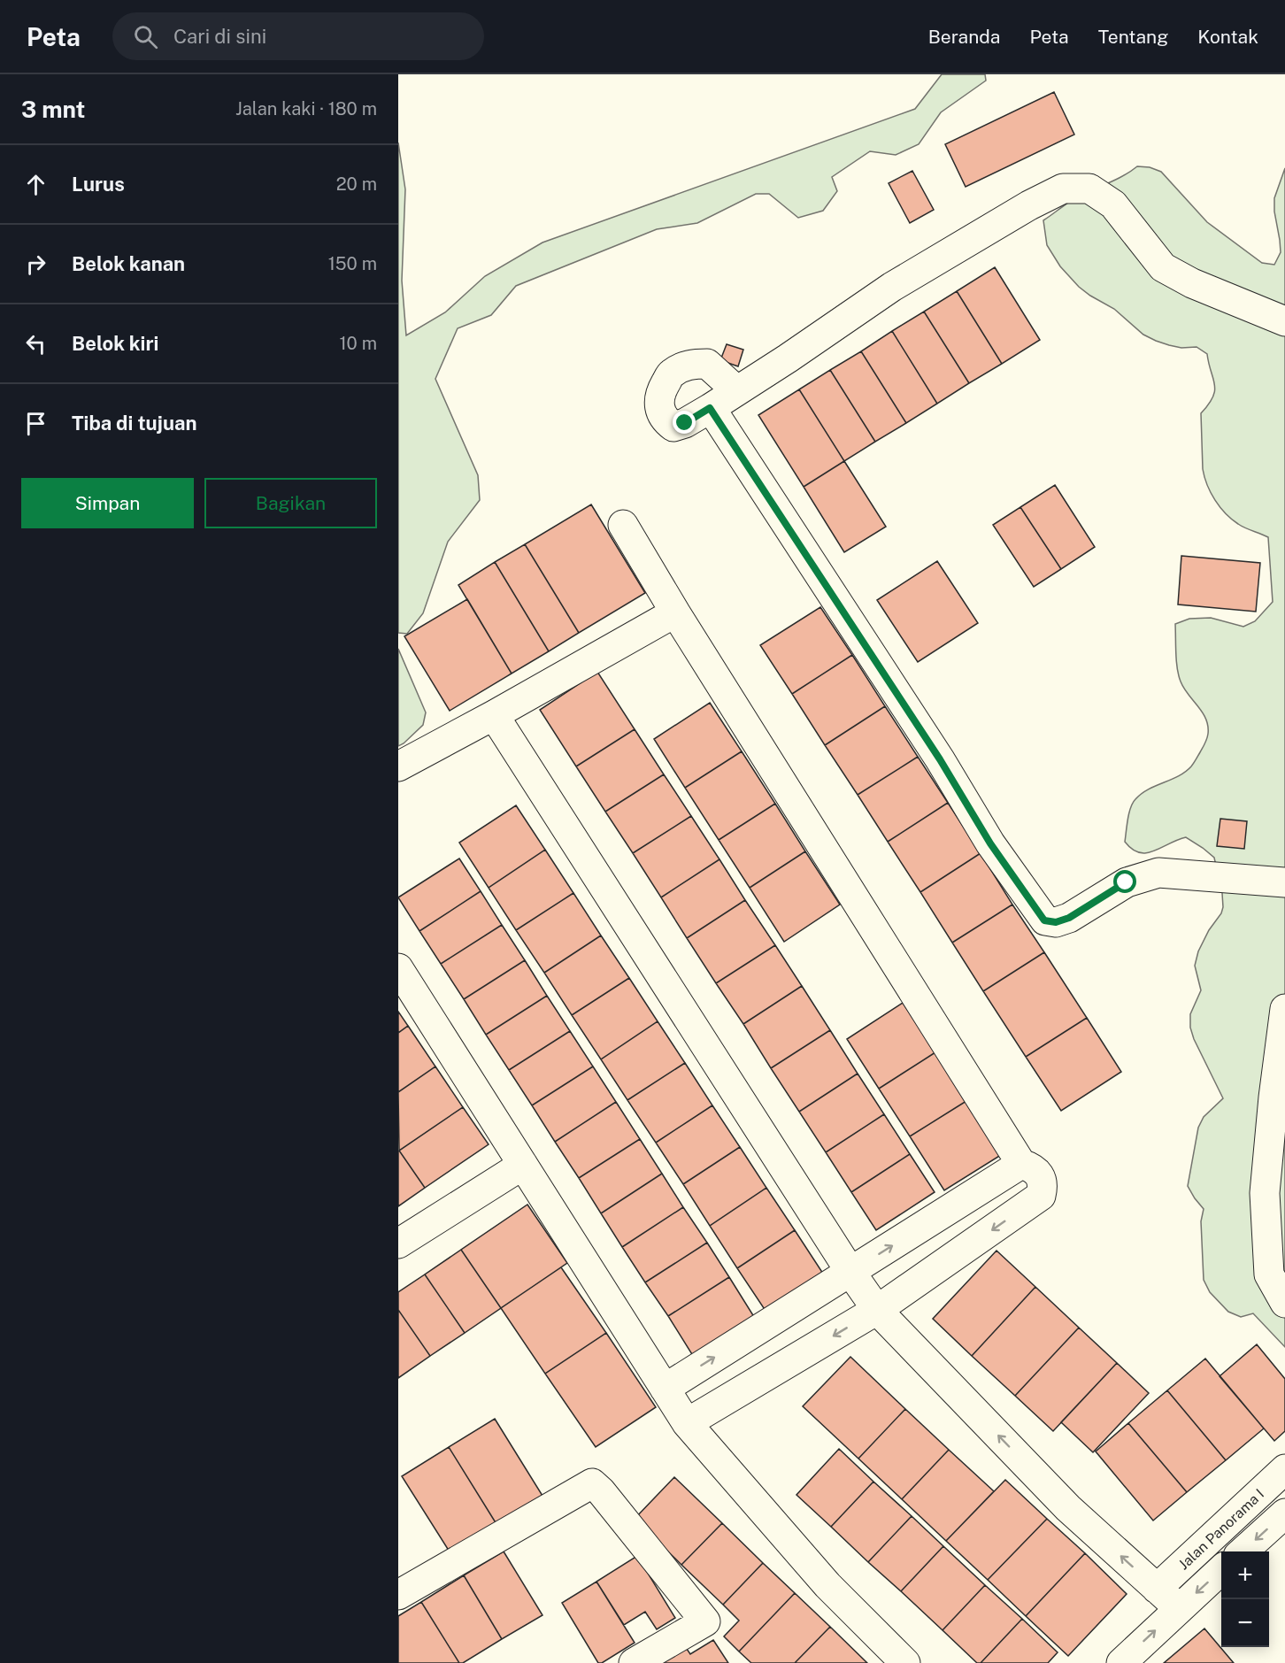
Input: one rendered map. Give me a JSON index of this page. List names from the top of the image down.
{
  "streets": {
    "street": ["Jalan Panorama I"]
  },
  "page": {
    "header": "Peta",
    "search": "Cari di sini",
    "nav": [
      "Beranda",
      "Peta",
      "Tentang",
      "Kontak"
    ],
    "heading": ["3 mnt", "Jalan kaki · 180 m"],
    "list": [
      ["Lurus", "20 m"],
      ["Belok kanan", "150 m"],
      ["Belok kiri", "10 m"],
      "Tiba di tujuan"
    ],
    "buttons": ["Simpan", "Bagikan"],
    "map_buttons": ["+", "−"]
  }
}
